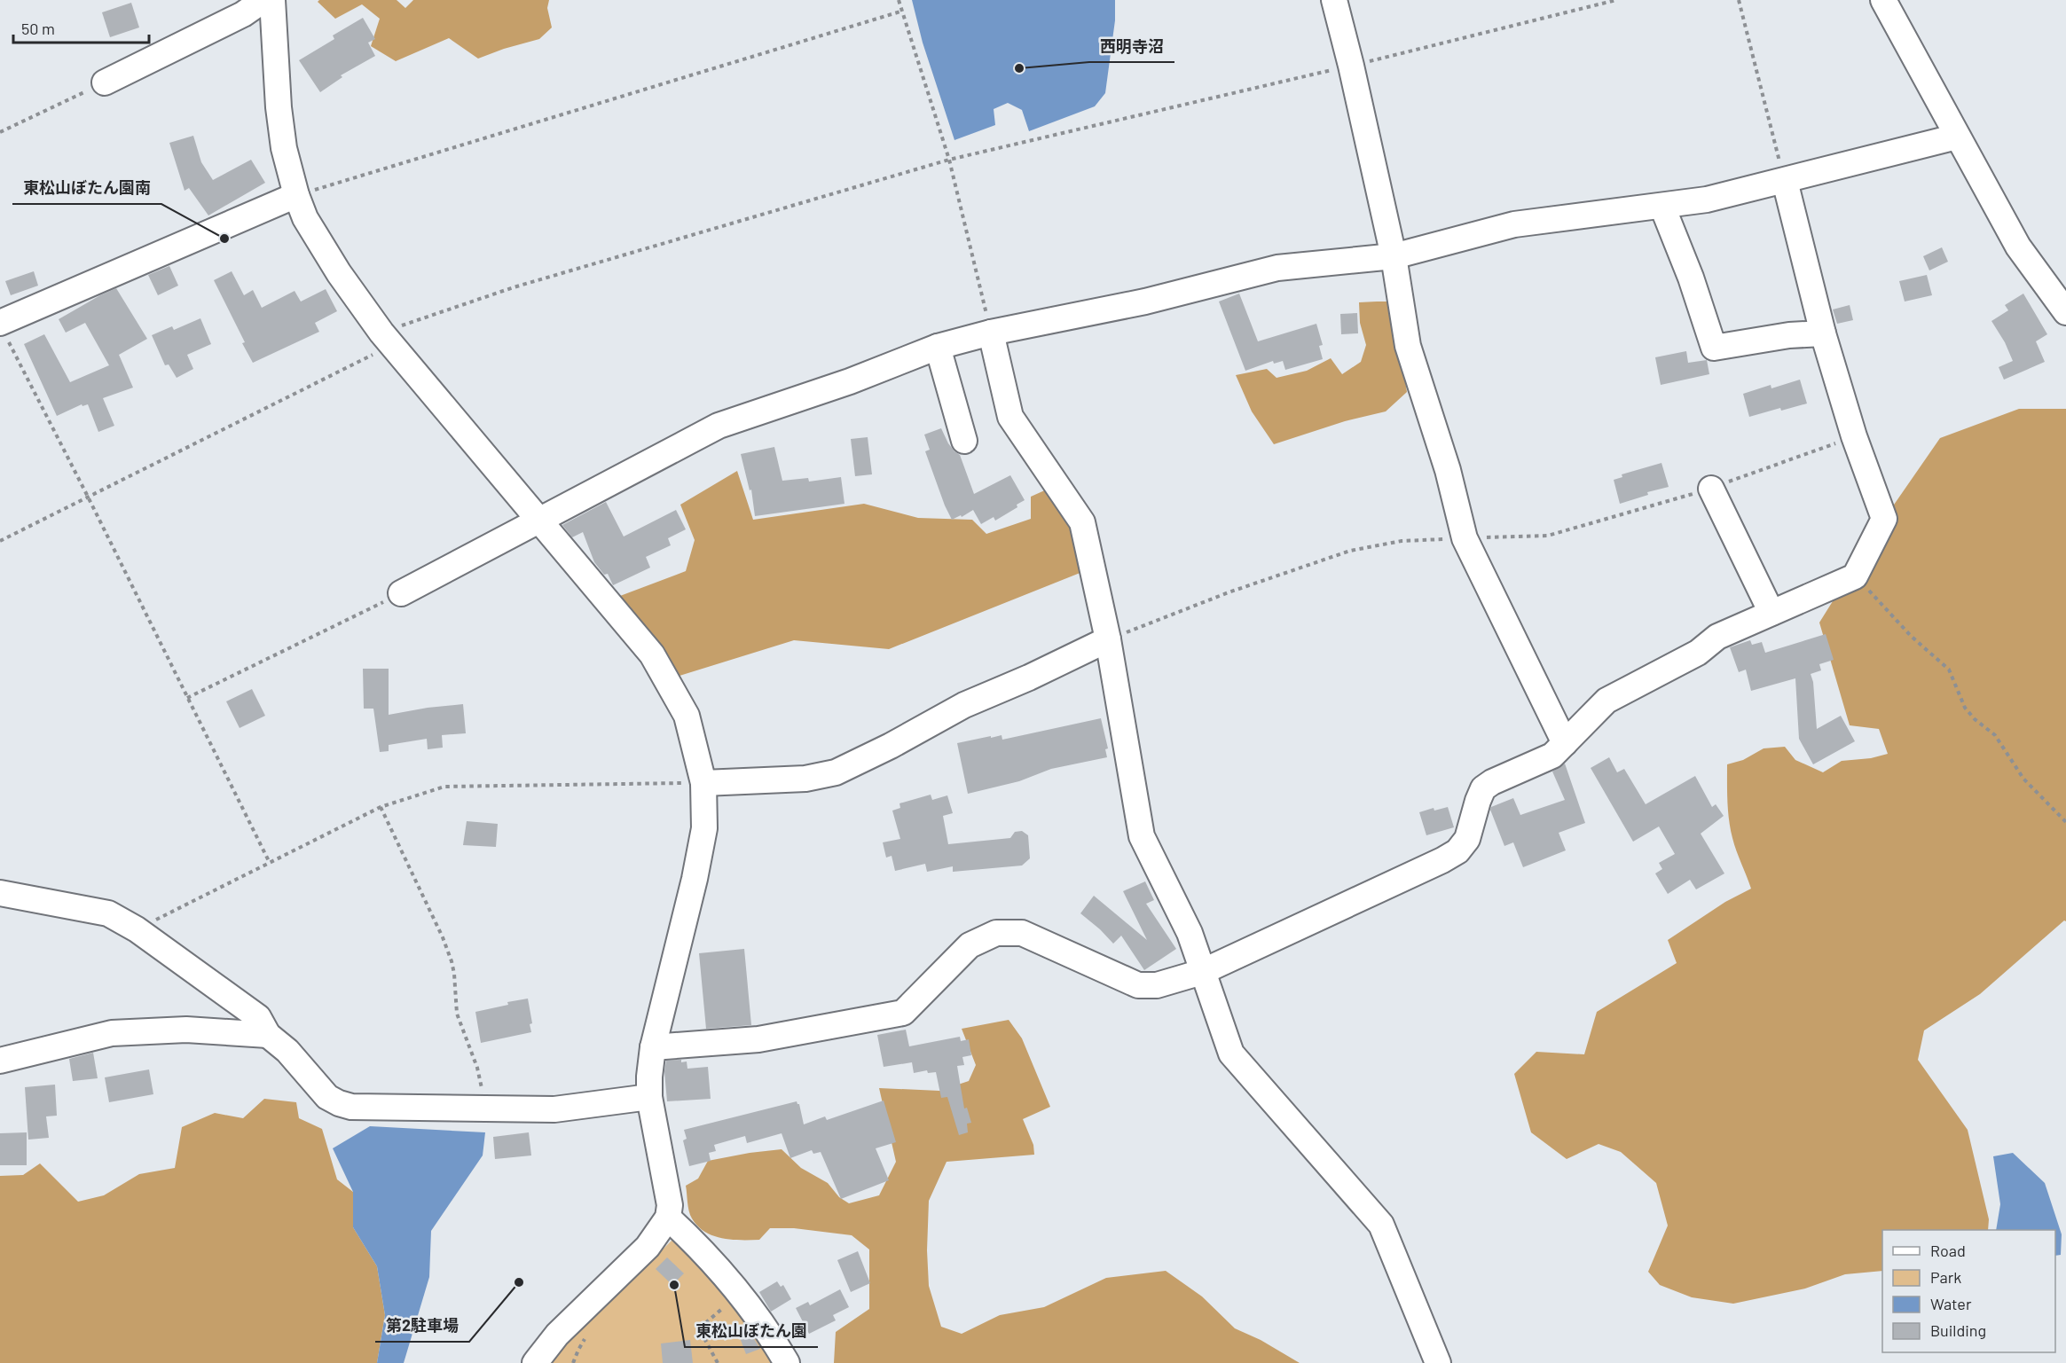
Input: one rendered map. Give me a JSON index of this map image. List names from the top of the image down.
{
  "places": [
    "西明寺沼",
    "東松山ぼたん園南",
    "第2駐車場",
    "東松山ぼたん園"
  ],
  "legend": [
    "Road",
    "Park",
    "Water",
    "Building"
  ],
  "scale_bar": "50 m"
}
